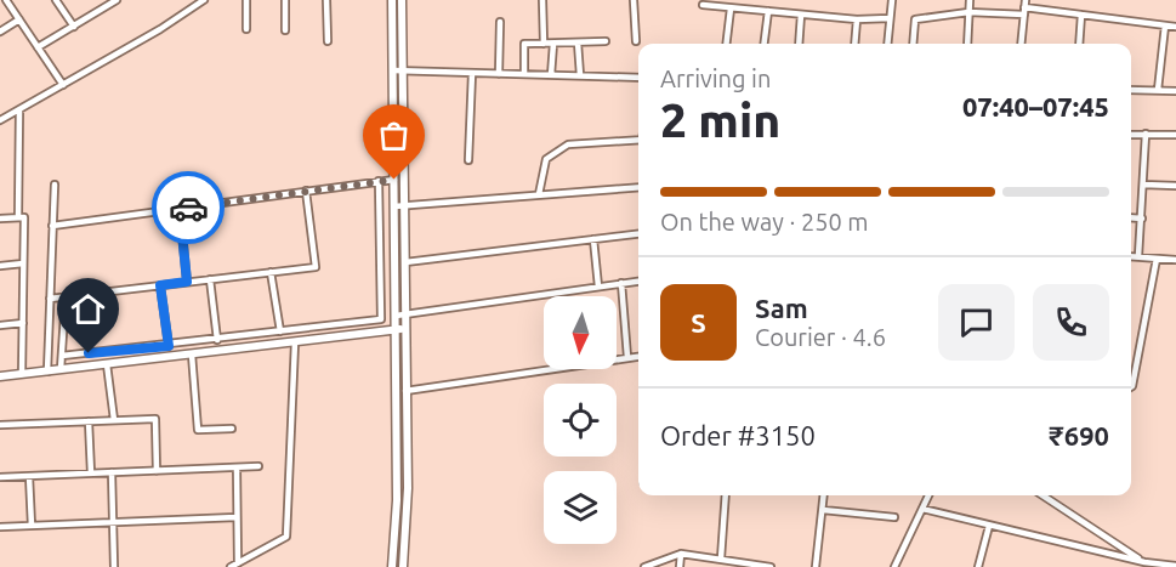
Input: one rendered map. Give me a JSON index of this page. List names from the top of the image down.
{
  "north": "bottom",
  "page": {
    "heading": ["2 min", "Arriving in", "07:40–07:45"],
    "panel": [
      "Sam",
      "Courier · 4.6",
      "Order #3150",
      "₹690"
    ],
    "bar": "On the way · 250 m",
    "round": "S"
  }
}
